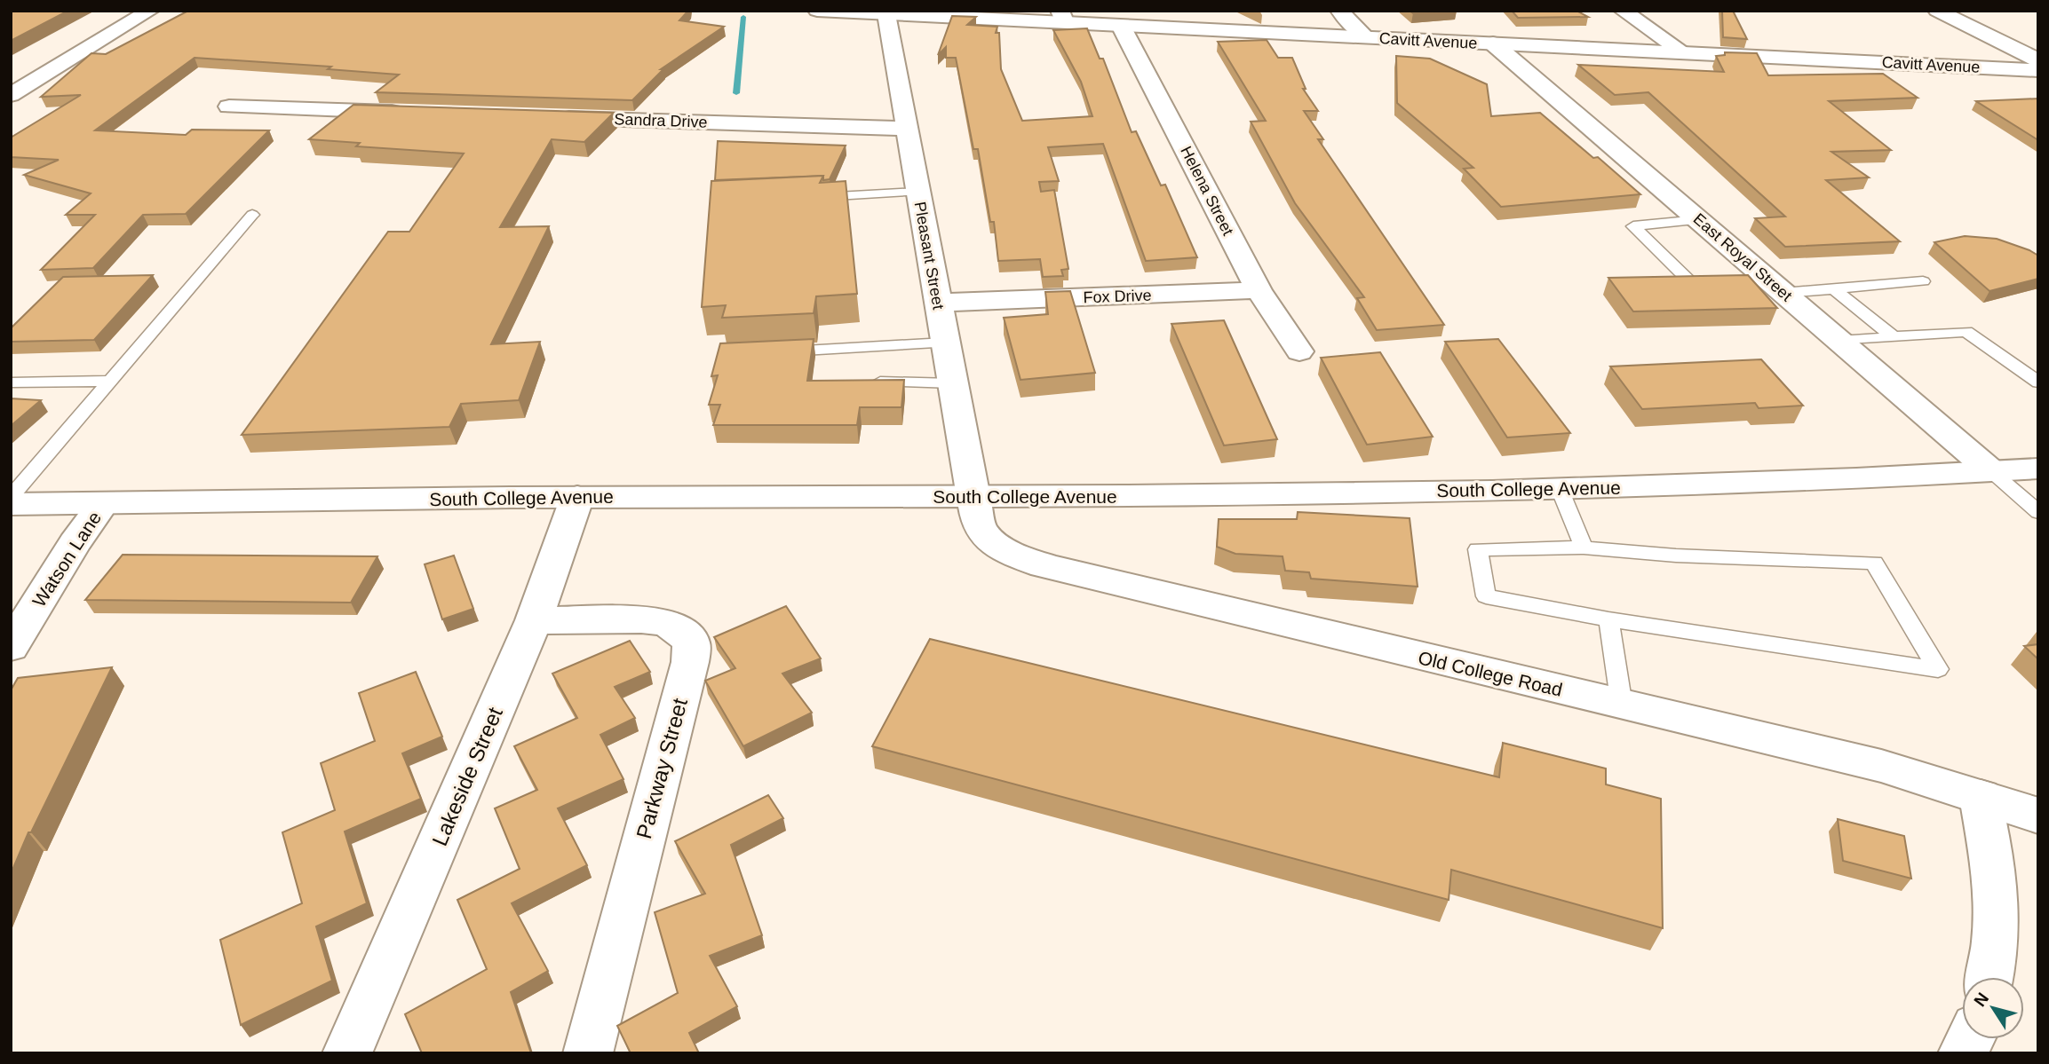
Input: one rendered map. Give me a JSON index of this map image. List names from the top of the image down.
{
  "streets": {
    "street": [
      "Cavitt Avenue",
      "Sandra Drive",
      "Helena Street",
      "Pleasant Street",
      "East Royal Street",
      "Fox Drive",
      "South College Avenue",
      "Watson Lane",
      "Old College Road",
      "Parkway Street",
      "Lakeside Street"
    ]
  },
  "crossings": [
    ["Cavitt Avenue", "Helena Street"],
    ["Cavitt Avenue", "Pleasant Street"],
    ["Cavitt Avenue", "East Royal Street"],
    ["Sandra Drive", "Pleasant Street"],
    ["Helena Street", "Fox Drive"],
    ["Pleasant Street", "Fox Drive"],
    ["Pleasant Street", "South College Avenue"],
    ["Pleasant Street", "Old College Road"],
    ["East Royal Street", "South College Avenue"],
    ["South College Avenue", "Watson Lane"],
    ["South College Avenue", "Old College Road"],
    ["South College Avenue", "Lakeside Street"],
    ["Parkway Street", "Lakeside Street"]
  ],
  "north": "top left"
}
